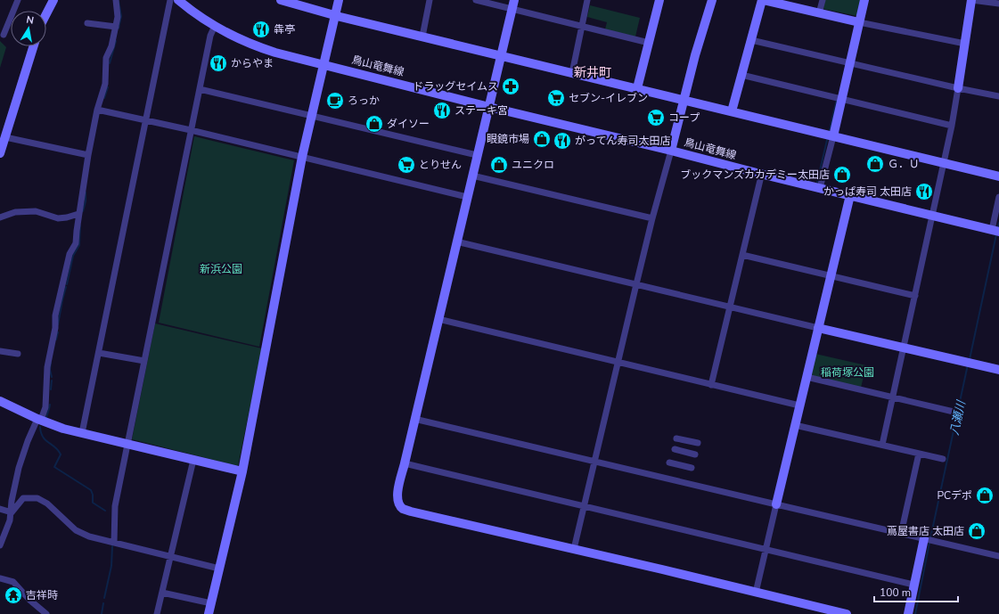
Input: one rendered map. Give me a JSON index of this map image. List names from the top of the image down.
{
  "streets": {
    "street": ["鳥山竜舞線"]
  },
  "districts": ["新井町"],
  "water": ["八瀬川"],
  "parks": ["新浜公園", "稲荷塚公園"],
  "places": {
    "restaurant": [
      "犇亭",
      "からやま",
      "ステーキ宮",
      "がってん寿司太田店",
      "かっぱ寿司 太田店"
    ],
    "pharmacy": ["ドラッグセイムス"],
    "supermarket": ["セブン-イレブン", "コープ", "とりせん"],
    "cafe": ["ろっか"],
    "shop": [
      "ダイソー",
      "眼鏡市場",
      "Ｇ．Ｕ",
      "ユニクロ",
      "ブックマンズカカデミー太田店",
      "PCデポ",
      "蔦屋書店 太田店"
    ],
    "temple": ["吉祥時"]
  },
  "scale_bar": "100 m",
  "north": "top"
}
